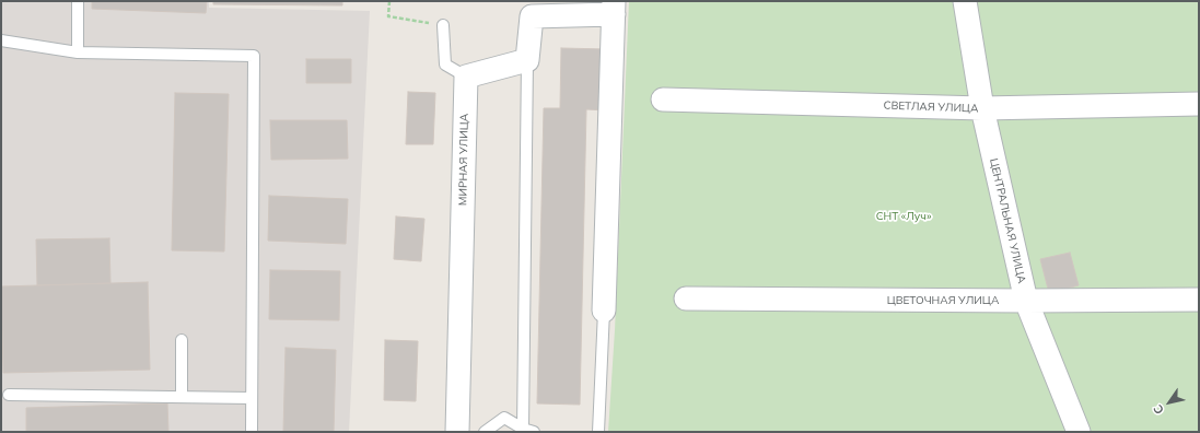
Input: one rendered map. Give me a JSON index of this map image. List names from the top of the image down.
{
  "streets": {
    "street": [
      "СВЕТЛАЯ УЛИЦА",
      "МИРНАЯ УЛИЦА",
      "ЦЕНТРАЛЬНАЯ УЛИЦА",
      "ЦВЕТОЧНАЯ УЛИЦА"
    ]
  },
  "crossings": [
    ["СВЕТЛАЯ УЛИЦА", "ЦЕНТРАЛЬНАЯ УЛИЦА"],
    ["ЦЕНТРАЛЬНАЯ УЛИЦА", "ЦВЕТОЧНАЯ УЛИЦА"]
  ],
  "parks": ["СНТ «Луч»"],
  "north": "bottom left"
}
